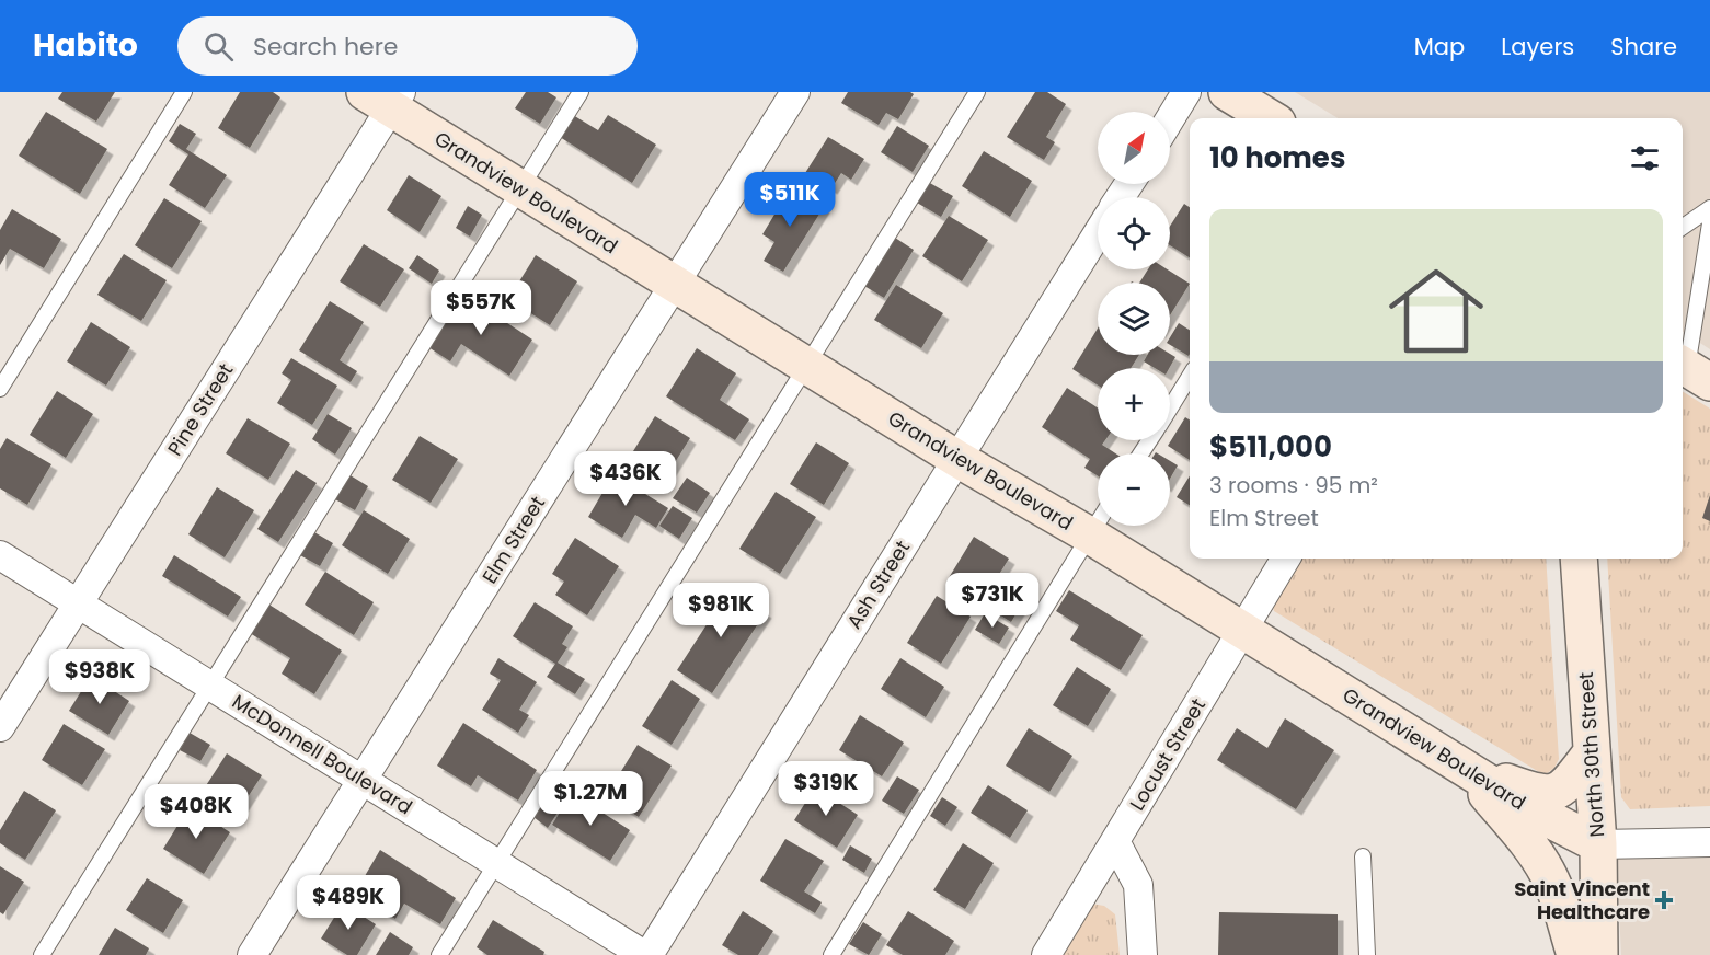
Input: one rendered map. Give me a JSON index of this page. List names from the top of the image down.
{
  "streets": {
    "street": [
      "Grandview Boulevard",
      "Pine Street",
      "Elm Street",
      "Ash Street",
      "McDonnell Boulevard",
      "Locust Street",
      "North 30th Street"
    ]
  },
  "crossings": [
    ["Grandview Boulevard", "Pine Street"],
    ["Grandview Boulevard", "Elm Street"],
    ["Grandview Boulevard", "Ash Street"],
    ["Grandview Boulevard", "Locust Street"],
    ["Grandview Boulevard", "North 30th Street"],
    ["Pine Street", "McDonnell Boulevard"],
    ["Elm Street", "McDonnell Boulevard"],
    ["Ash Street", "McDonnell Boulevard"]
  ],
  "places": {
    "health": ["Saint Vincent Healthcare"]
  },
  "north": "top right",
  "page": {
    "header": "Habito",
    "search": "Search here",
    "nav": ["Map", "Layers", "Share"],
    "map_buttons": ["+", "−"],
    "heading": "10 homes",
    "price": [
      "$511K",
      "$557K",
      "$436K",
      "$731K",
      "$981K",
      "$938K",
      "$319K",
      "$1.27M",
      "$408K",
      "$489K"
    ],
    "list": [
      {
        "name": "$511,000",
        "note": "3 rooms · 95 m² · Elm Street"
      }
    ]
  }
}
